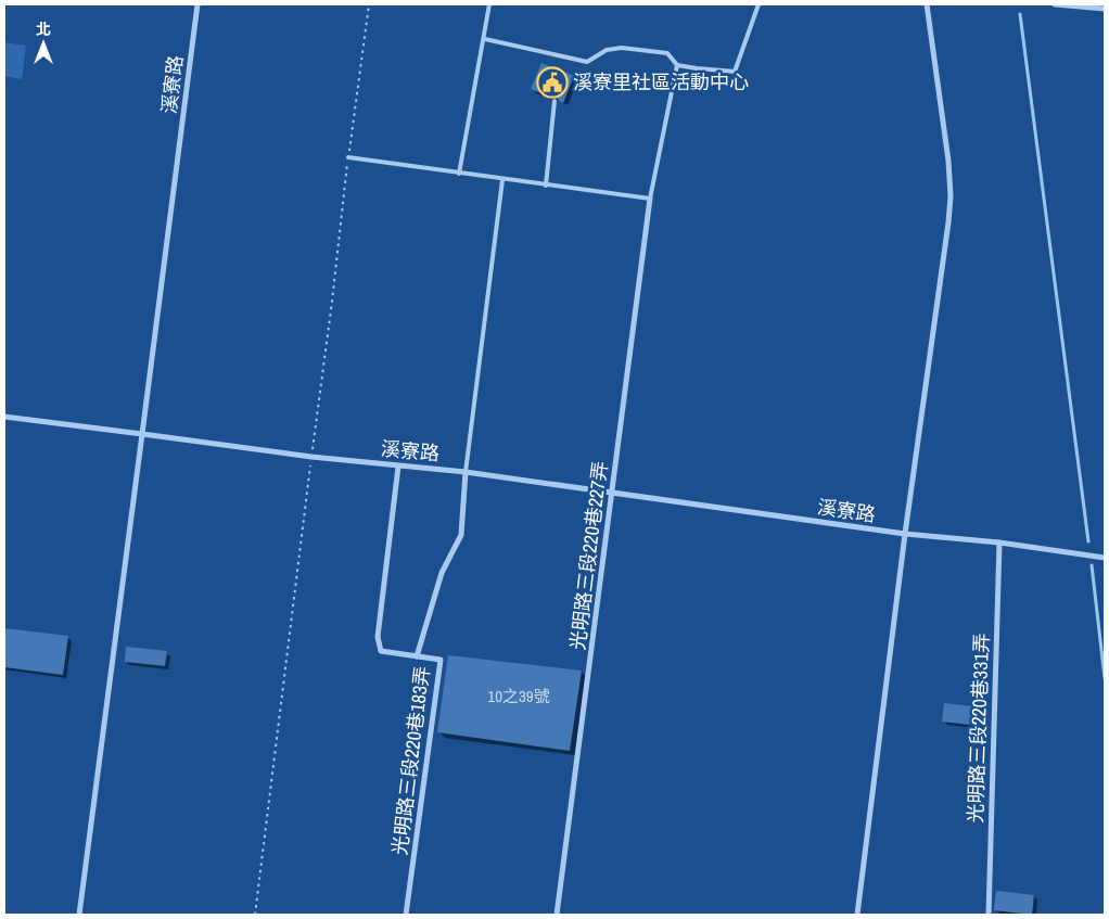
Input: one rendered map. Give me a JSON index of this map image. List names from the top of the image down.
{
  "streets": {
    "street": [
      "溪寮路",
      "光明路三段220巷227弄",
      "光明路三段220巷331弄",
      "光明路三段220巷183弄"
    ]
  },
  "crossings": [
    ["溪寮路", "光明路三段220巷227弄"],
    ["溪寮路", "光明路三段220巷331弄"],
    ["溪寮路", "光明路三段220巷183弄"]
  ],
  "places": {
    "public building": ["溪寮里社區活動中心"]
  },
  "house_numbers": ["10之39號"],
  "north": "top"
}
